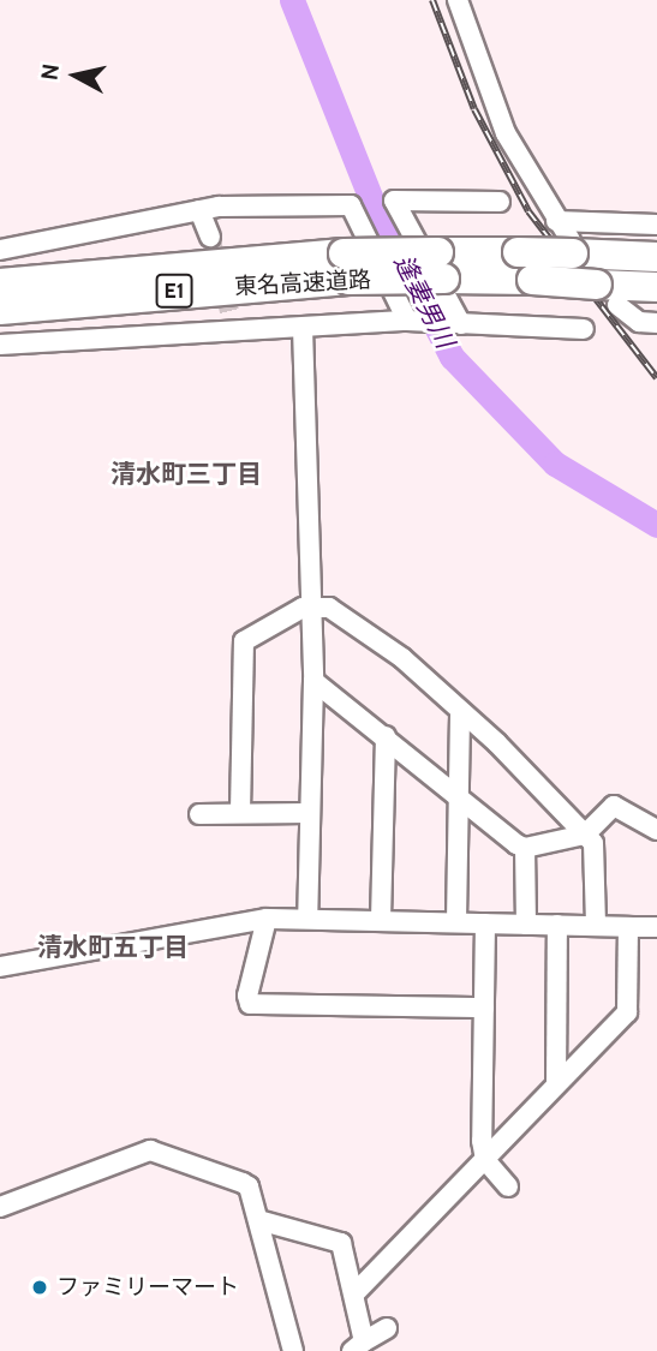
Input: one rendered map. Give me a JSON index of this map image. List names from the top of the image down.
{
  "streets": {
    "highway": ["東名高速道路", "E1"]
  },
  "districts": ["清水町三丁目", "清水町五丁目"],
  "water": ["逢妻男川"],
  "places": ["ファミリーマート"],
  "north": "left"
}
